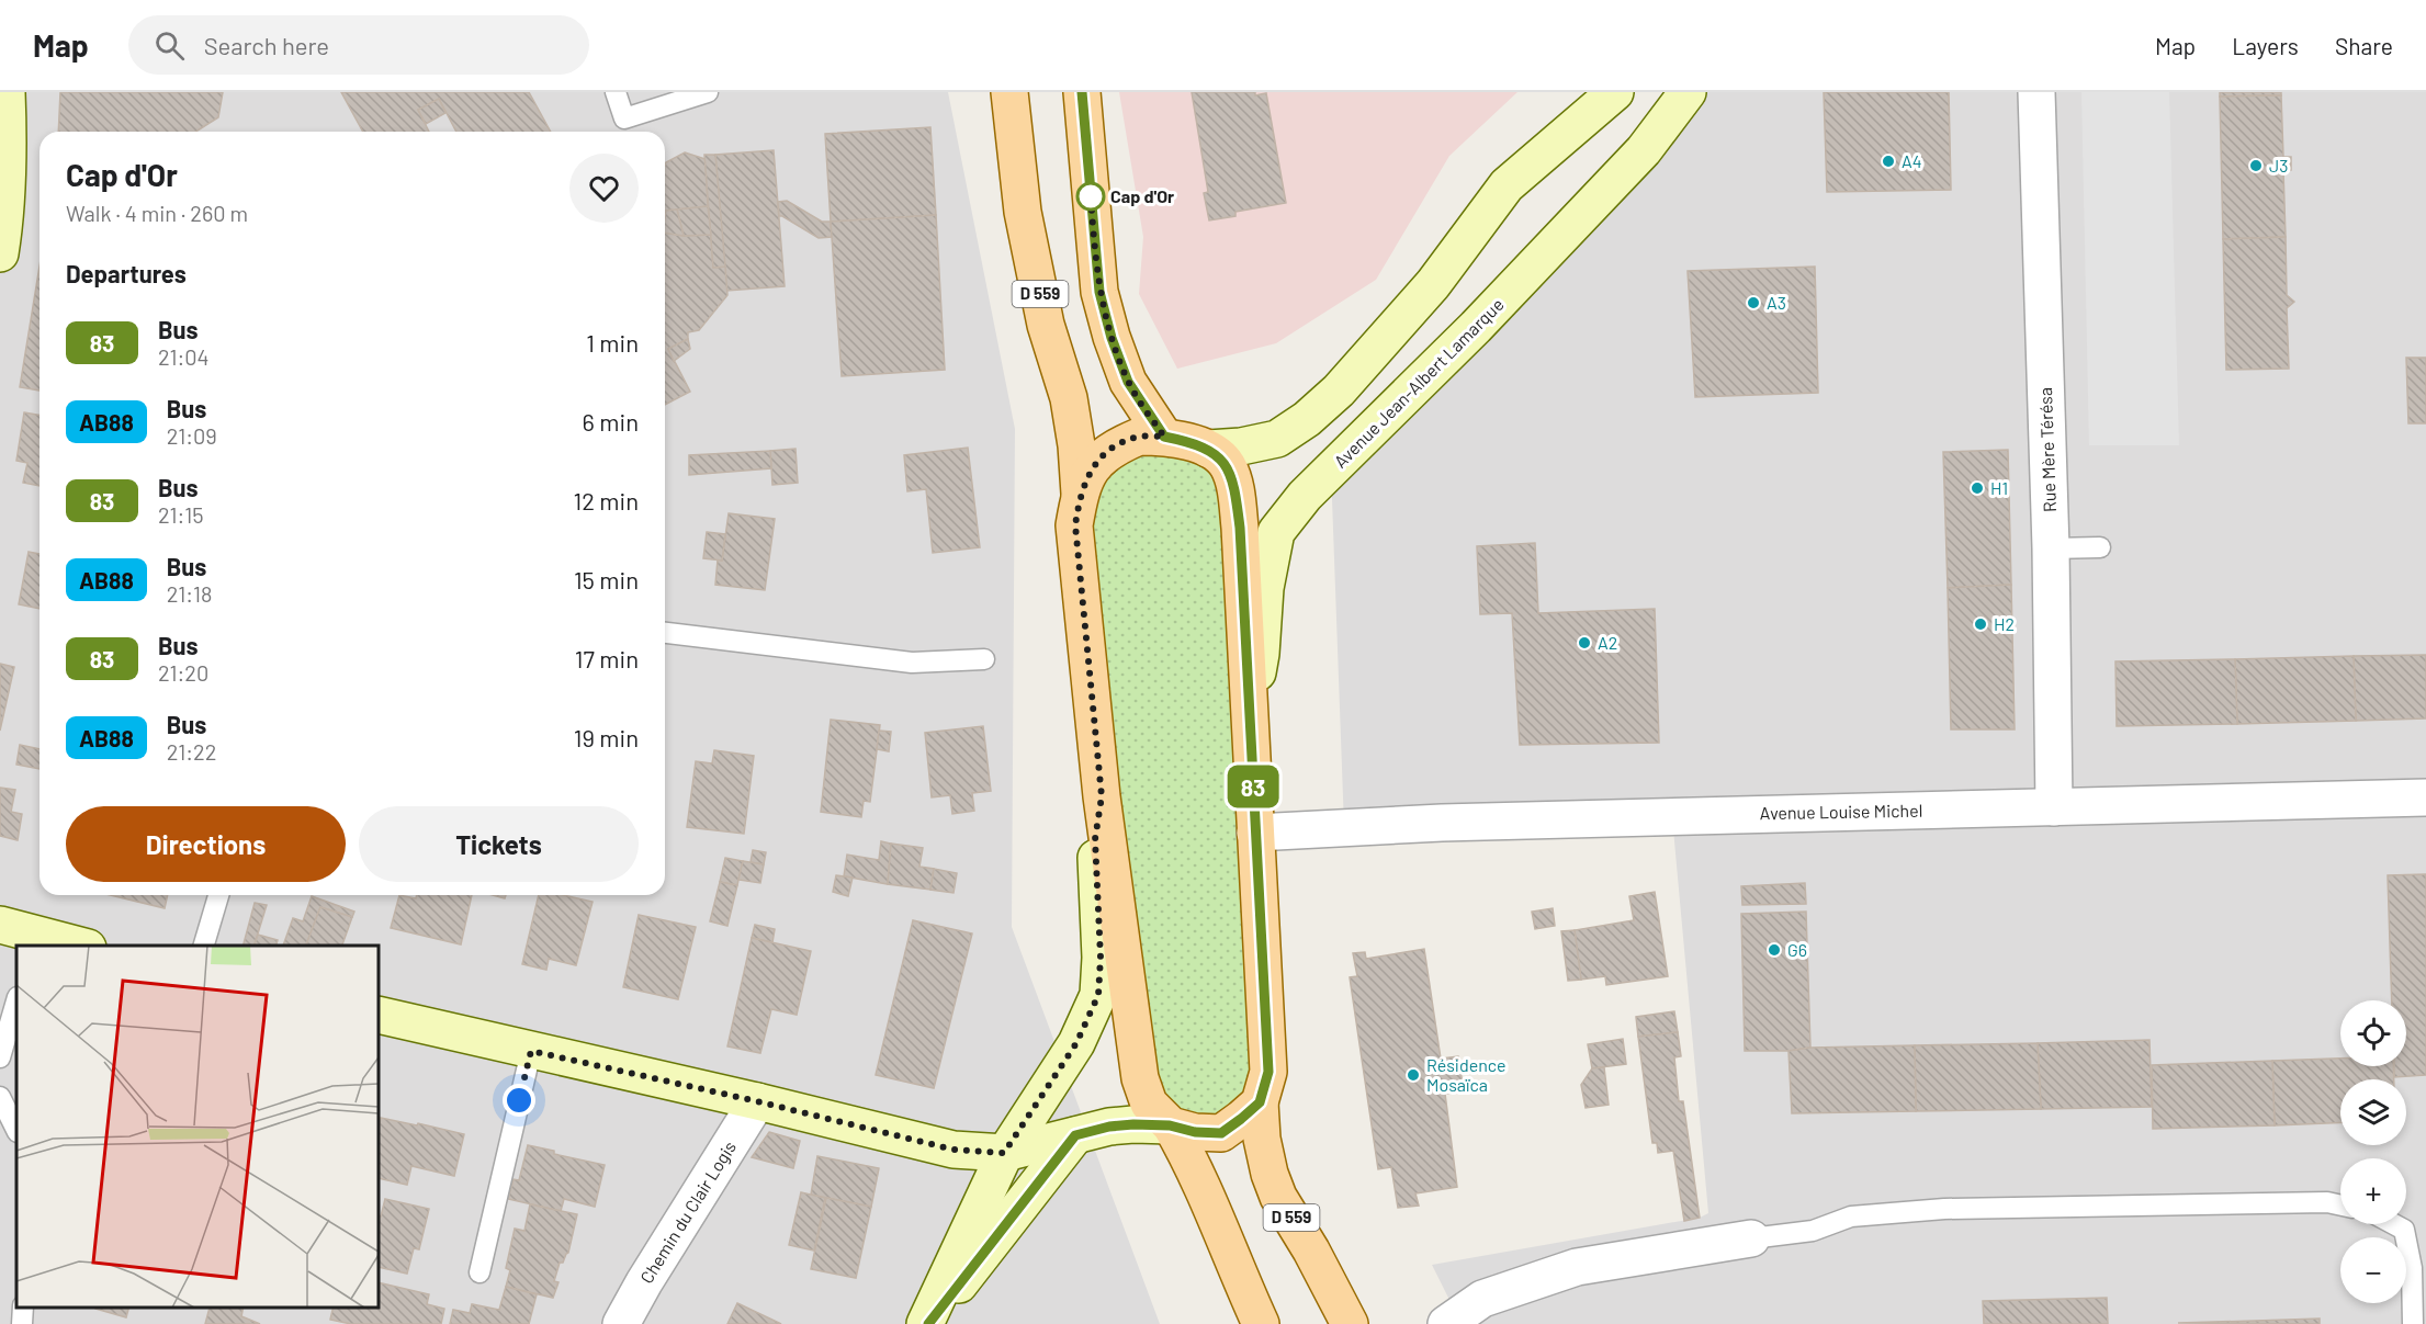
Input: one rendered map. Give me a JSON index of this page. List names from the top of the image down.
{
  "streets": {
    "main road": ["D 559"],
    "street": [
      "Avenue Jean-Albert Lamarque",
      "Rue Mère Térésa",
      "Avenue Louise Michel",
      "Chemin du Clair Logis"
    ]
  },
  "crossings": [
    ["Rue Mère Térésa", "Avenue Louise Michel"]
  ],
  "places": [
    "A4",
    "J3",
    "Cap d'Or",
    "A3",
    "H1",
    "H2",
    "A2",
    "G6",
    "Résidence Mosaïca"
  ],
  "lines": ["bus line 83"],
  "page": {
    "header": "Map",
    "search": "Search here",
    "nav": ["Map", "Layers", "Share"],
    "on_map": "83",
    "heading": [
      ["Cap d'Or", "Walk · 4 min · 260 m"],
      "Departures"
    ],
    "list": [
      {
        "mark": "83",
        "name": "Bus",
        "note": "21:04",
        "value": "1 min"
      },
      {
        "mark": "AB88",
        "name": "Bus",
        "note": "21:09",
        "value": "6 min"
      },
      {
        "mark": "83",
        "name": "Bus",
        "note": "21:15",
        "value": "12 min"
      },
      {
        "mark": "AB88",
        "name": "Bus",
        "note": "21:18",
        "value": "15 min"
      },
      {
        "mark": "83",
        "name": "Bus",
        "note": "21:20",
        "value": "17 min"
      },
      {
        "mark": "AB88",
        "name": "Bus",
        "note": "21:22",
        "value": "19 min"
      }
    ],
    "buttons": ["Directions", "Tickets"],
    "map_buttons": ["+", "−"]
  }
}
